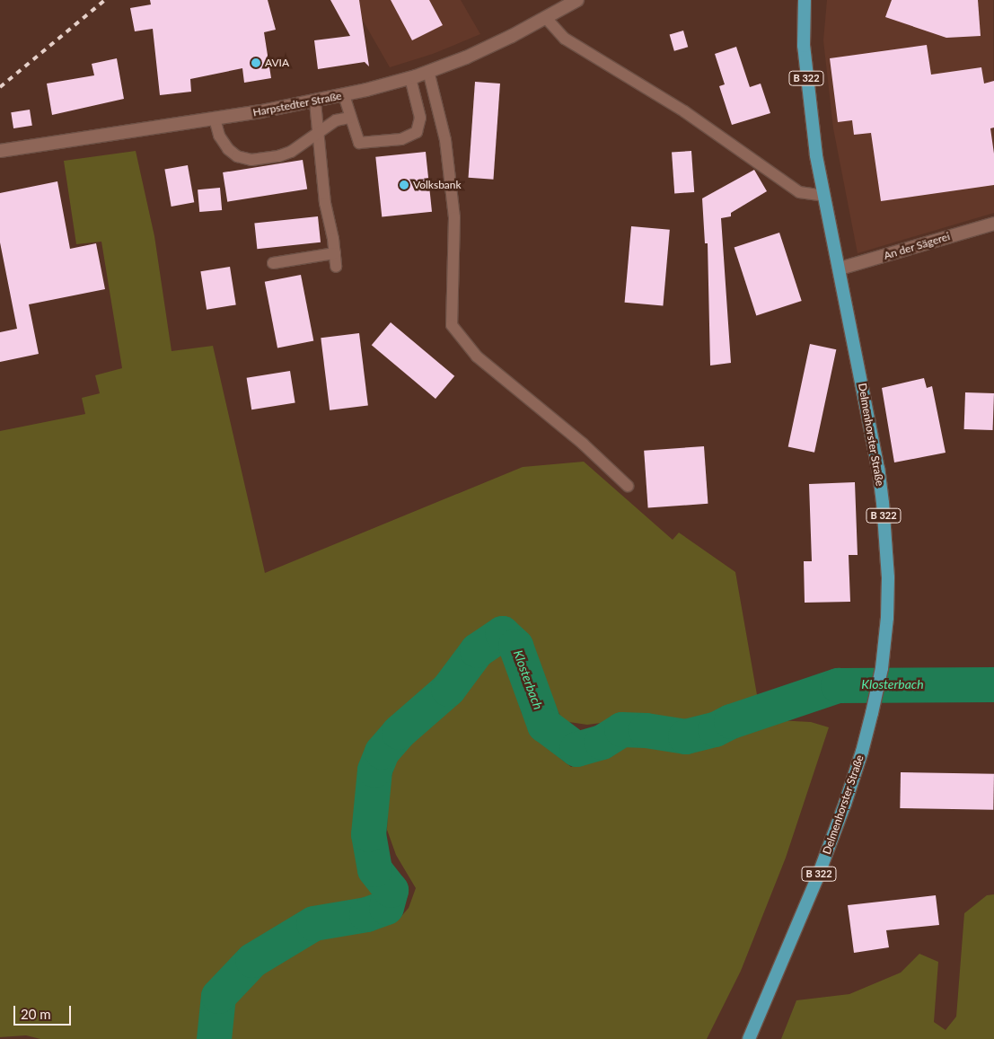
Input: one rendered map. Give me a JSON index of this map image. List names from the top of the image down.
{
  "streets": {
    "main road": ["B 322", "Delmenhorster Straße"],
    "street": ["Harpstedter Straße", "An der Sägerei"]
  },
  "crossings": [
    ["An der Sägerei", "Delmenhorster Straße"]
  ],
  "water": ["Klosterbach"],
  "places": ["AVIA", "Volksbank"],
  "scale_bar": "20 m"
}
